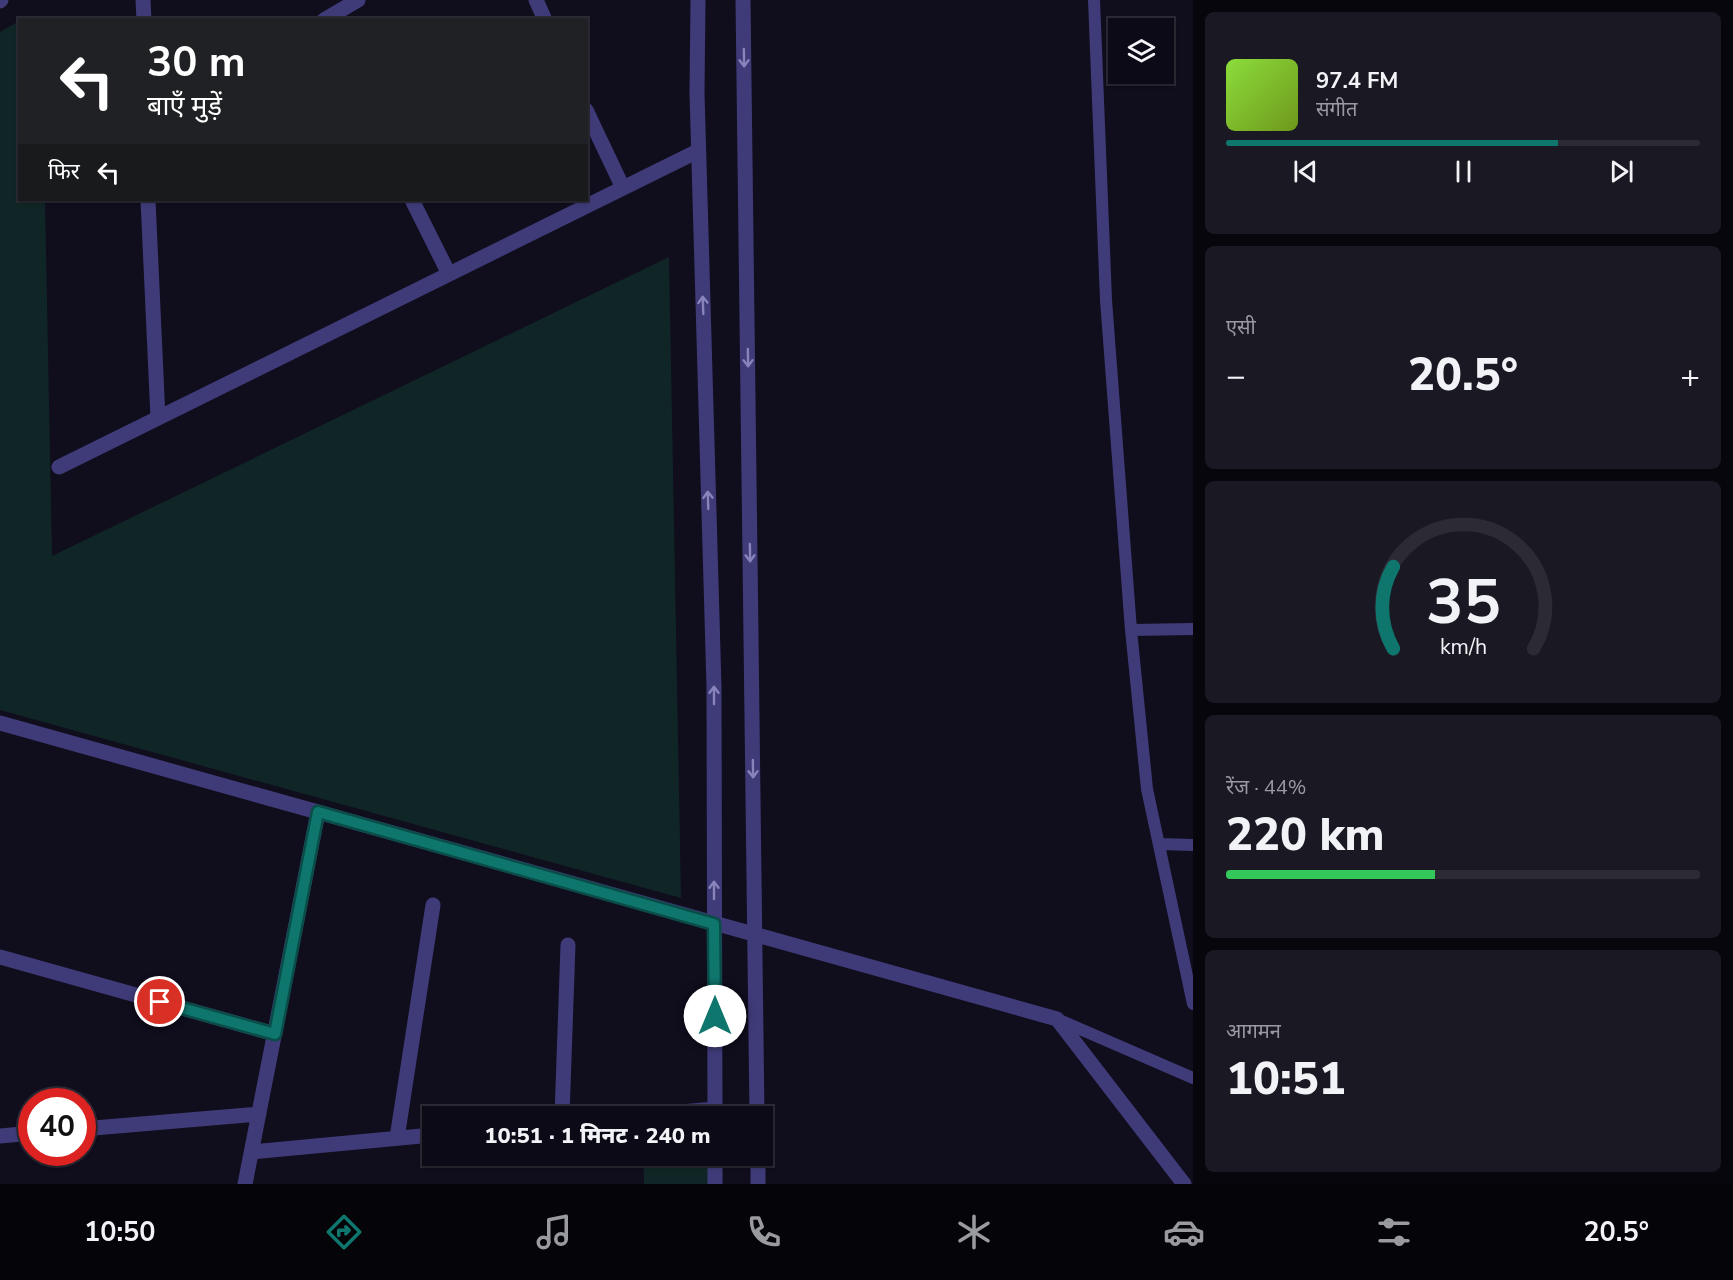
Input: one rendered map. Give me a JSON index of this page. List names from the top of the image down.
{
  "page": {
    "turn": ["30 m", "बाएँ मुड़ें"],
    "song": ["97.4 FM", "संगीत"],
    "then": "फिर",
    "tile": [
      "एसी",
      ["रेंज · 44%", "220 km"],
      ["आगमन", "10:51"]
    ],
    "heat": ["−", "20.5°", "+"],
    "limit": "40",
    "trip": "10:51 · 1 मिनट · 240 m",
    "tabs": ["10:50", "20.5°"],
    "gauge": ["35", "km/h"]
  }
}
